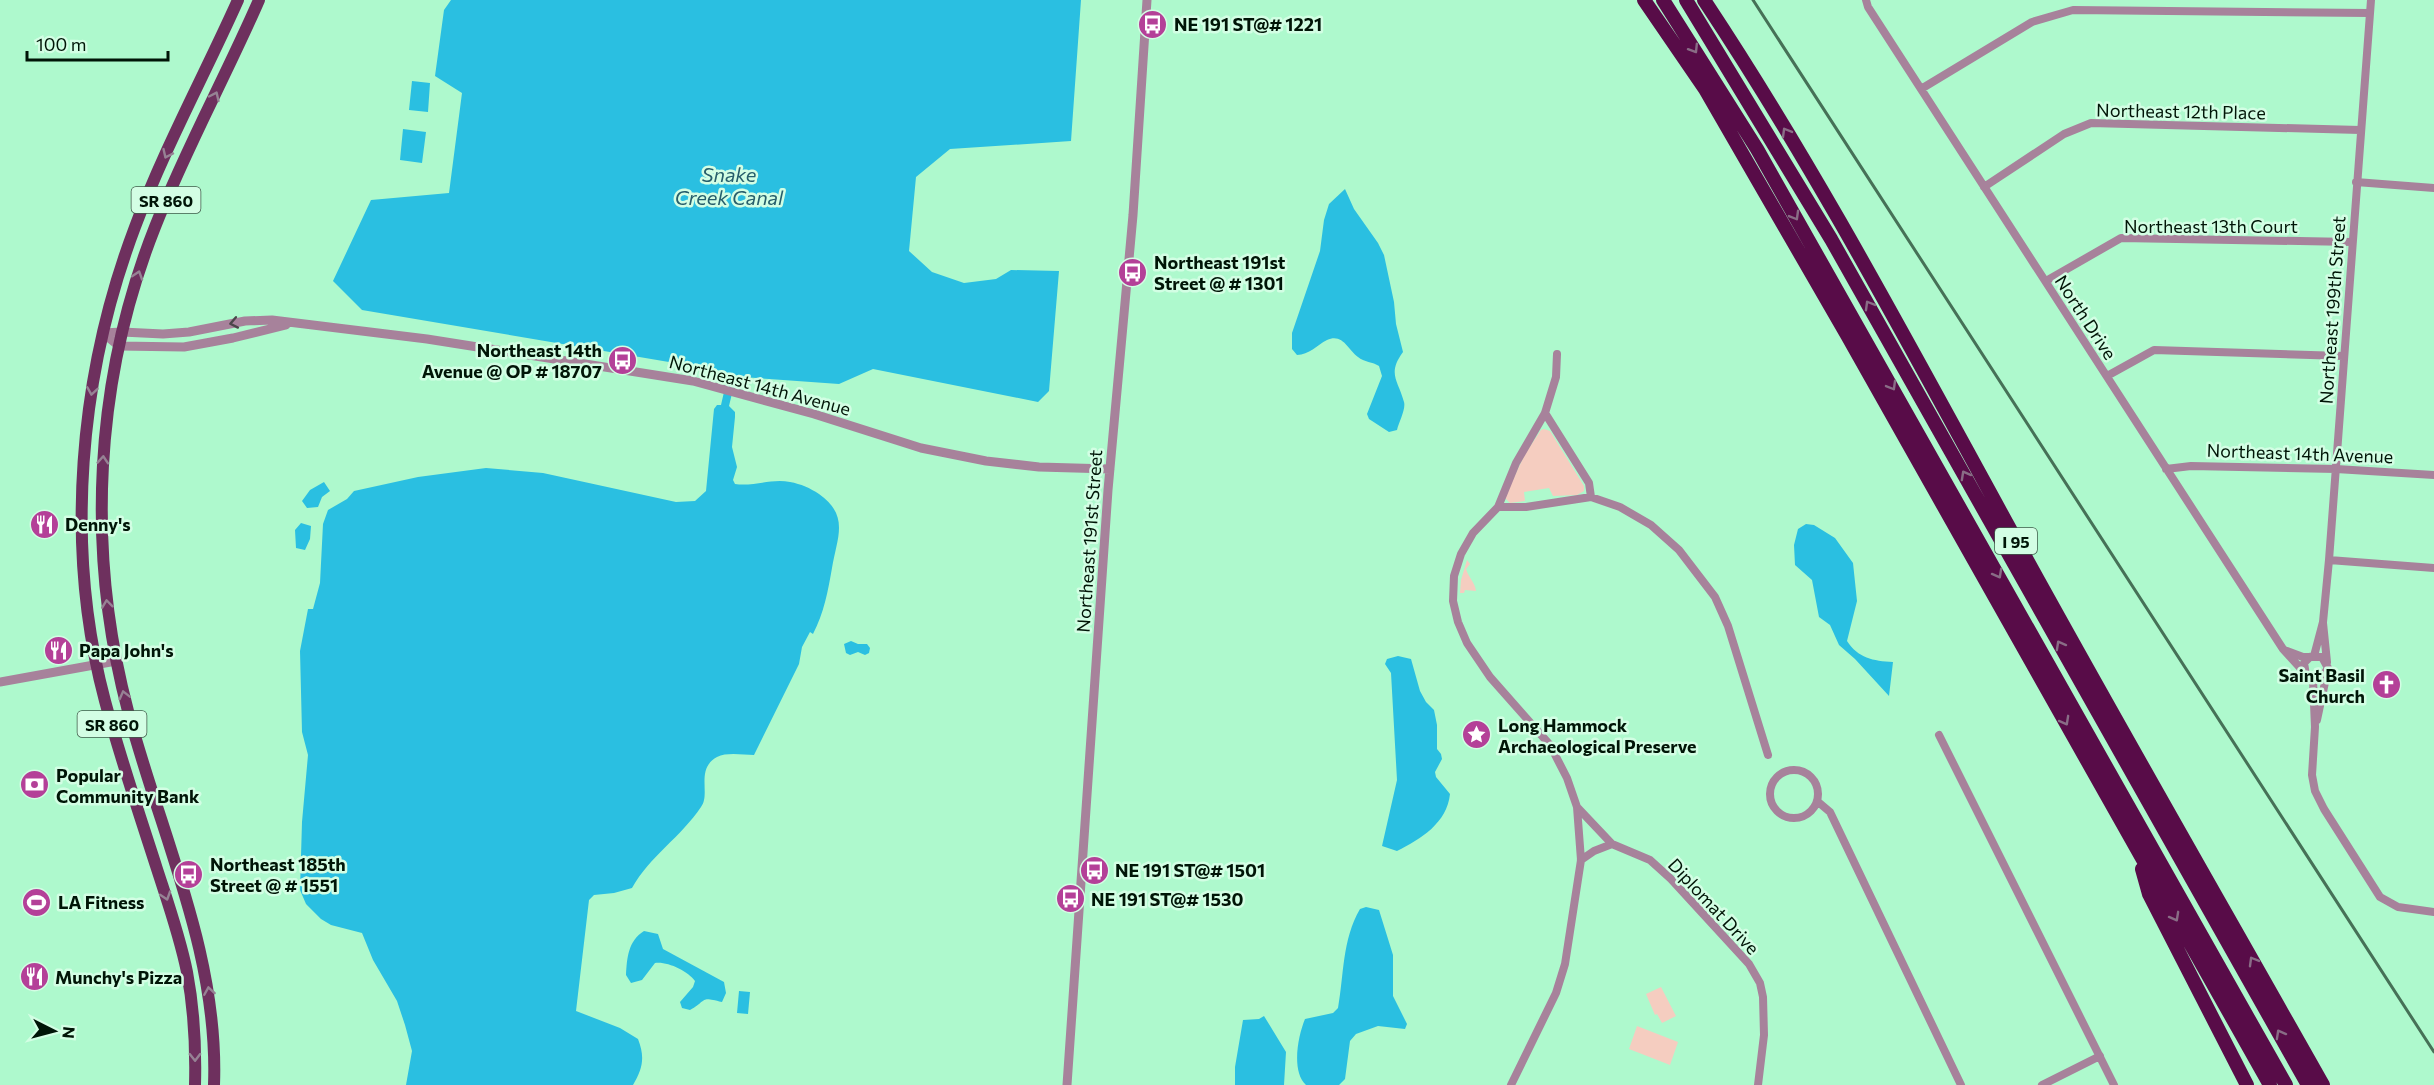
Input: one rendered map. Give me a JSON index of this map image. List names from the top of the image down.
{
  "streets": {
    "highway": ["I 95"],
    "main road": ["SR 860"],
    "street": [
      "Northeast 12th Place",
      "Northeast 13th Court",
      "Northeast 199th Street",
      "North Drive",
      "Northeast 14th Avenue",
      "Northeast 191st Street",
      "Diplomat Drive"
    ]
  },
  "crossings": [
    ["Northeast 12th Place", "Northeast 199th Street"],
    ["Northeast 12th Place", "North Drive"],
    ["SR 860", "Northeast 14th Avenue"],
    ["Northeast 13th Court", "Northeast 199th Street"],
    ["Northeast 13th Court", "North Drive"],
    ["Northeast 199th Street", "North Drive"],
    ["Northeast 199th Street", "Northeast 14th Avenue"],
    ["North Drive", "Northeast 14th Avenue"],
    ["Northeast 14th Avenue", "Northeast 191st Street"]
  ],
  "water": ["Snake Creek Canal"],
  "places": {
    "bus stop": [
      "NE 191 ST@# 1221",
      "Northeast 191st Street @ # 1301",
      "Northeast 14th Avenue @ OP # 18707",
      "NE 191 ST@# 1501",
      "Northeast 185th Street @ # 1551",
      "NE 191 ST@# 1530"
    ],
    "restaurant": ["Denny's", "Papa John's", "Munchy's Pizza"],
    "church": ["Saint Basil Church"],
    "place": ["Long Hammock Archaeological Preserve"],
    "bank": ["Popular Community Bank"],
    "sports": ["LA Fitness"]
  },
  "scale_bar": "100 m",
  "north": "right"
}
